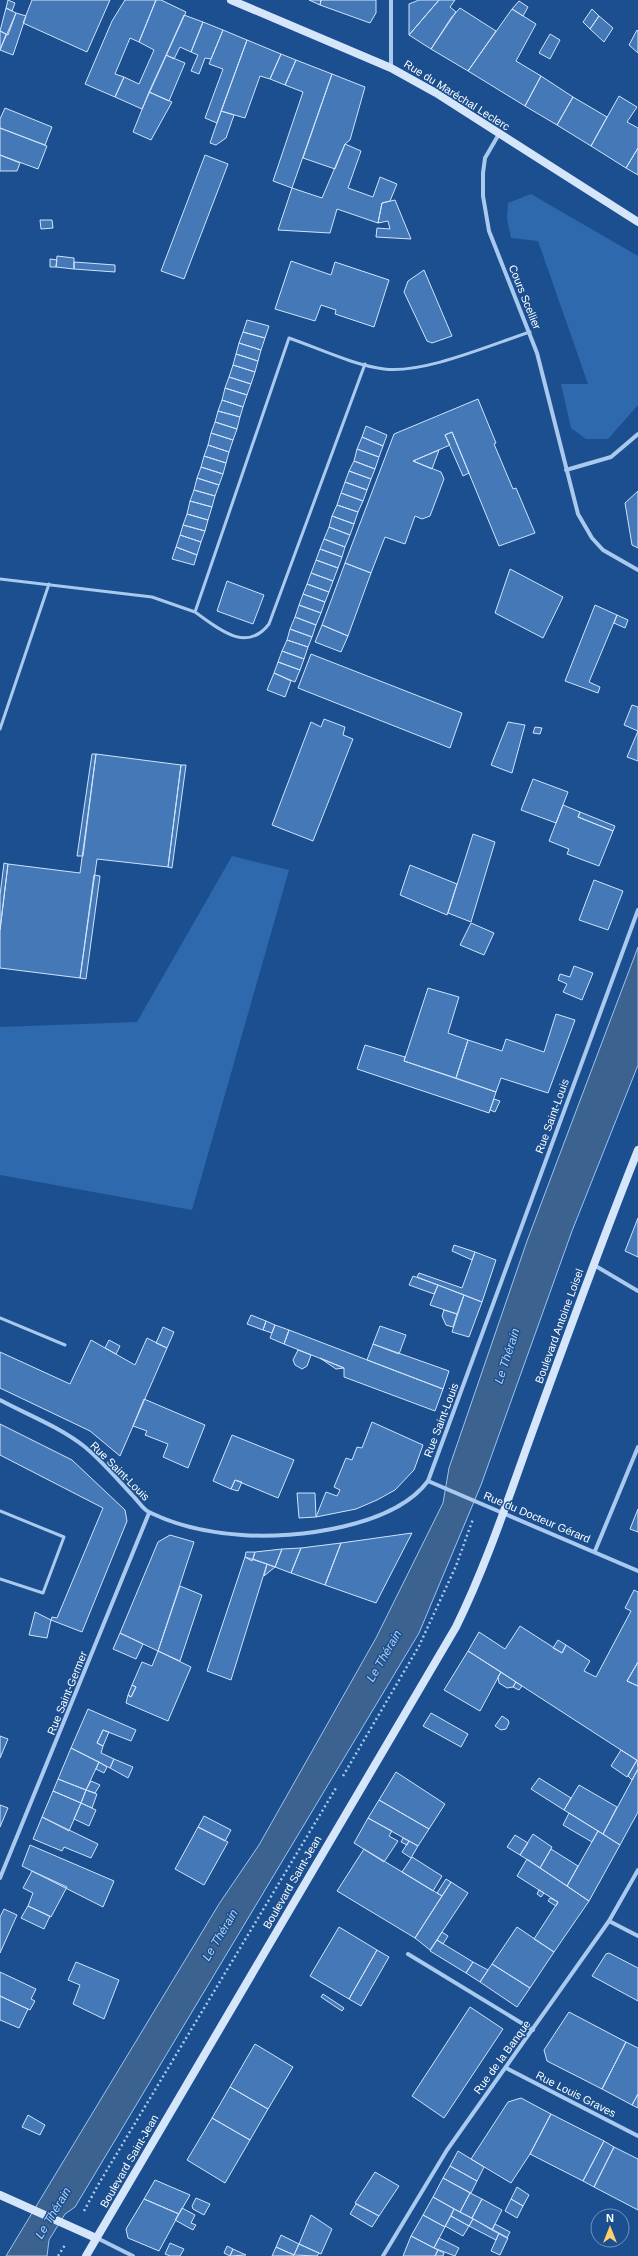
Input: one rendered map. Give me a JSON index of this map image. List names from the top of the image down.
{
  "streets": {
    "main road": ["Rue du Maréchal Leclerc", "Boulevard Antoine Loisel", "Boulevard Saint-Jean"],
    "street": [
      "Cours Scellier",
      "Rue Saint-Louis",
      "Rue du Docteur Gérard",
      "Rue Saint-Germer",
      "Rue de la Banque",
      "Rue Louis Graves"
    ]
  },
  "crossings": [
    ["Rue du Maréchal Leclerc", "Cours Scellier"],
    ["Rue Saint-Louis", "Rue du Docteur Gérard"],
    ["Rue Saint-Louis", "Rue Saint-Germer"],
    ["Boulevard Antoine Loisel", "Rue du Docteur Gérard"],
    ["Boulevard Antoine Loisel", "Boulevard Saint-Jean"],
    ["Rue du Docteur Gérard", "Boulevard Saint-Jean"],
    ["Rue de la Banque", "Rue Louis Graves"]
  ],
  "water": ["Le Thérain"],
  "north": "top"
}
